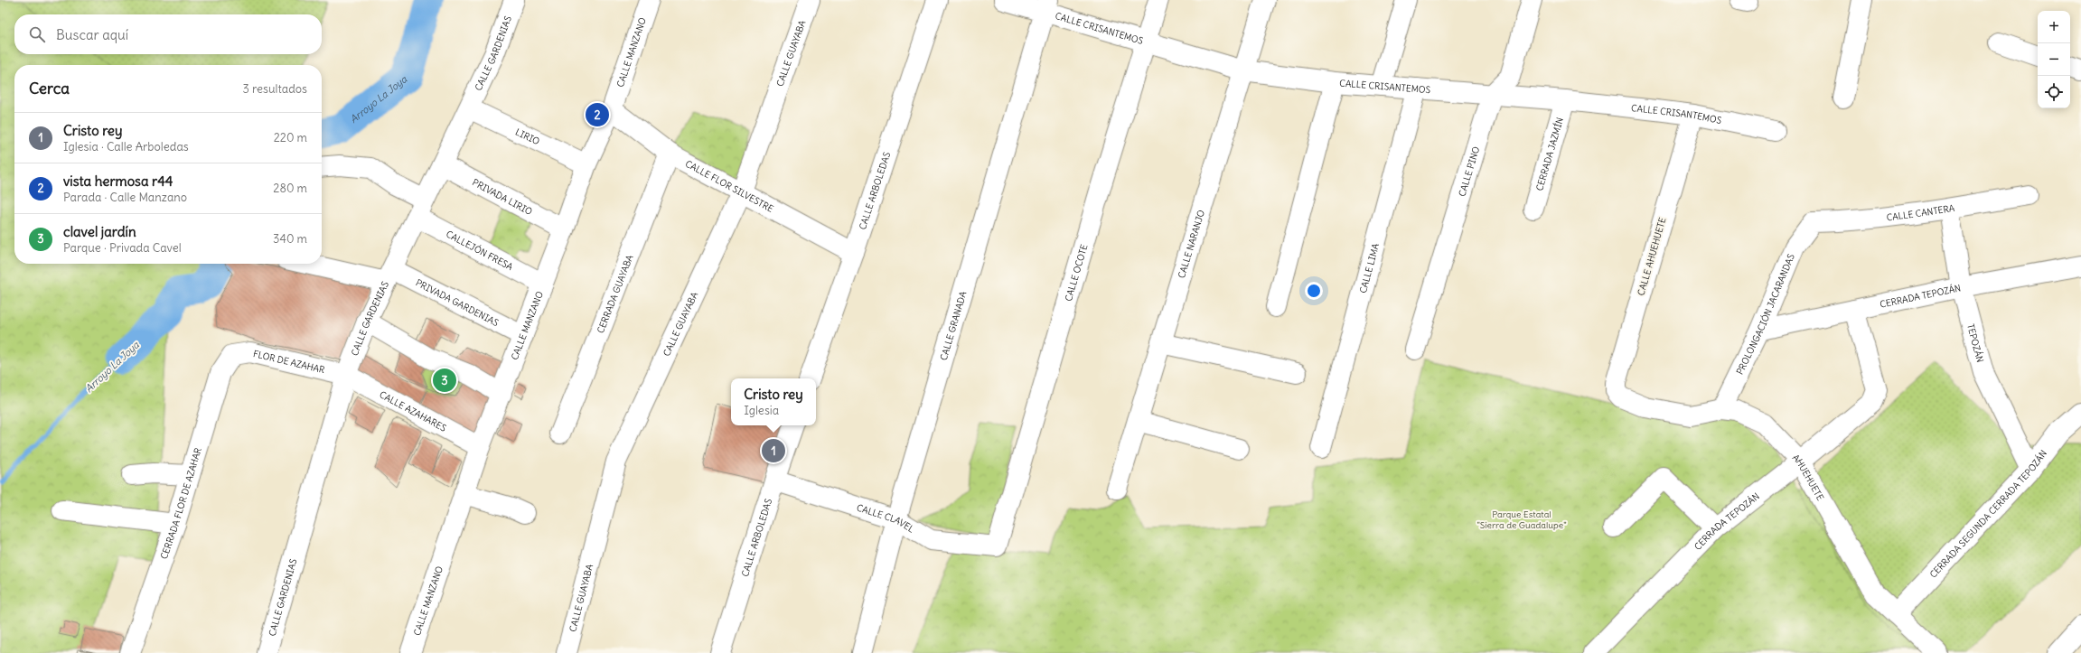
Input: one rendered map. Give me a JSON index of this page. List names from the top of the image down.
{
  "streets": {
    "street": [
      "CALLE CRISANTEMOS",
      "CALLE MANZANO",
      "CALLE GARDENIAS",
      "CALLE GUAYABA",
      "LIRIO",
      "CERRADA JAZMÍN",
      "CALLE PINO",
      "CALLE FLOR SILVESTRE",
      "CALLE ARBOLEDAS",
      "PRIVADA LIRIO",
      "CALLE CANTERA",
      "CALLE NARANJO",
      "CALLEJÓN FRESA",
      "CALLE AHUEHUETE",
      "CALLE LIMA",
      "CALLE OCOTE",
      "CERRADA GUAYABA",
      "CERRADA TEPOZÁN",
      "PRIVADA GARDENIAS",
      "PROLONGACIÓN JACARANDAS",
      "CALLE GRANADA",
      "TEPOZÁN",
      "FLOR DE AZAHAR",
      "CALLE AZAHARES",
      "AHUEHUETE",
      "CERRADA FLOR DE AZAHAR",
      "CERRADA SEGUNDA CERRADA TEPOZÁN",
      "CALLE CLAVEL"
    ]
  },
  "crossings": [
    ["CALLE CRISANTEMOS", "CERRADA JAZMÍN"],
    ["CALLE CRISANTEMOS", "CALLE PINO"],
    ["CALLE CRISANTEMOS", "CALLE NARANJO"],
    ["CALLE CRISANTEMOS", "CALLE AHUEHUETE"],
    ["CALLE CRISANTEMOS", "CALLE LIMA"],
    ["CALLE CRISANTEMOS", "CALLE OCOTE"],
    ["CALLE CRISANTEMOS", "CALLE GRANADA"],
    ["CALLE MANZANO", "LIRIO"],
    ["CALLE MANZANO", "CALLE FLOR SILVESTRE"],
    ["CALLE MANZANO", "PRIVADA LIRIO"],
    ["CALLE MANZANO", "CALLEJÓN FRESA"],
    ["CALLE MANZANO", "PRIVADA GARDENIAS"],
    ["CALLE MANZANO", "CALLE AZAHARES"],
    ["CALLE GARDENIAS", "LIRIO"],
    ["CALLE GARDENIAS", "PRIVADA LIRIO"],
    ["CALLE GARDENIAS", "CALLEJÓN FRESA"],
    ["CALLE GARDENIAS", "PRIVADA GARDENIAS"],
    ["CALLE GARDENIAS", "FLOR DE AZAHAR"],
    ["CALLE GARDENIAS", "CALLE AZAHARES"],
    ["CALLE GUAYABA", "CALLE FLOR SILVESTRE"],
    ["CALLE FLOR SILVESTRE", "CALLE ARBOLEDAS"],
    ["CALLE FLOR SILVESTRE", "CERRADA GUAYABA"],
    ["CALLE ARBOLEDAS", "CALLE CLAVEL"],
    ["CALLE CANTERA", "PROLONGACIÓN JACARANDAS"],
    ["CALLE CANTERA", "TEPOZÁN"],
    ["CALLE AHUEHUETE", "AHUEHUETE"],
    ["CALLE OCOTE", "CALLE CLAVEL"],
    ["CERRADA TEPOZÁN", "PROLONGACIÓN JACARANDAS"],
    ["CERRADA TEPOZÁN", "TEPOZÁN"],
    ["CERRADA TEPOZÁN", "AHUEHUETE"],
    ["PROLONGACIÓN JACARANDAS", "AHUEHUETE"],
    ["CALLE GRANADA", "CALLE CLAVEL"],
    ["TEPOZÁN", "CERRADA SEGUNDA CERRADA TEPOZÁN"],
    ["FLOR DE AZAHAR", "CALLE AZAHARES"],
    ["FLOR DE AZAHAR", "CERRADA FLOR DE AZAHAR"],
    ["AHUEHUETE", "CERRADA SEGUNDA CERRADA TEPOZÁN"]
  ],
  "water": ["Arroyo La Joya"],
  "parks": ["Parque Estatal \"Sierra de Guadalupe\""],
  "page": {
    "map_buttons": ["+", "−"],
    "search": "Buscar aquí",
    "heading": ["Cerca", "3 resultados"],
    "pins": ["2", "3", "1"],
    "list": [
      {
        "mark": "1",
        "name": "Cristo rey",
        "note": "Iglesia · Calle Arboledas",
        "value": "220 m"
      },
      {
        "mark": "2",
        "name": "vista hermosa r44",
        "note": "Parada · Calle Manzano",
        "value": "280 m"
      },
      {
        "mark": "3",
        "name": "clavel jardín",
        "note": "Parque · Privada Cavel",
        "value": "340 m"
      }
    ],
    "popup": ["Cristo rey", "Iglesia"]
  }
}
